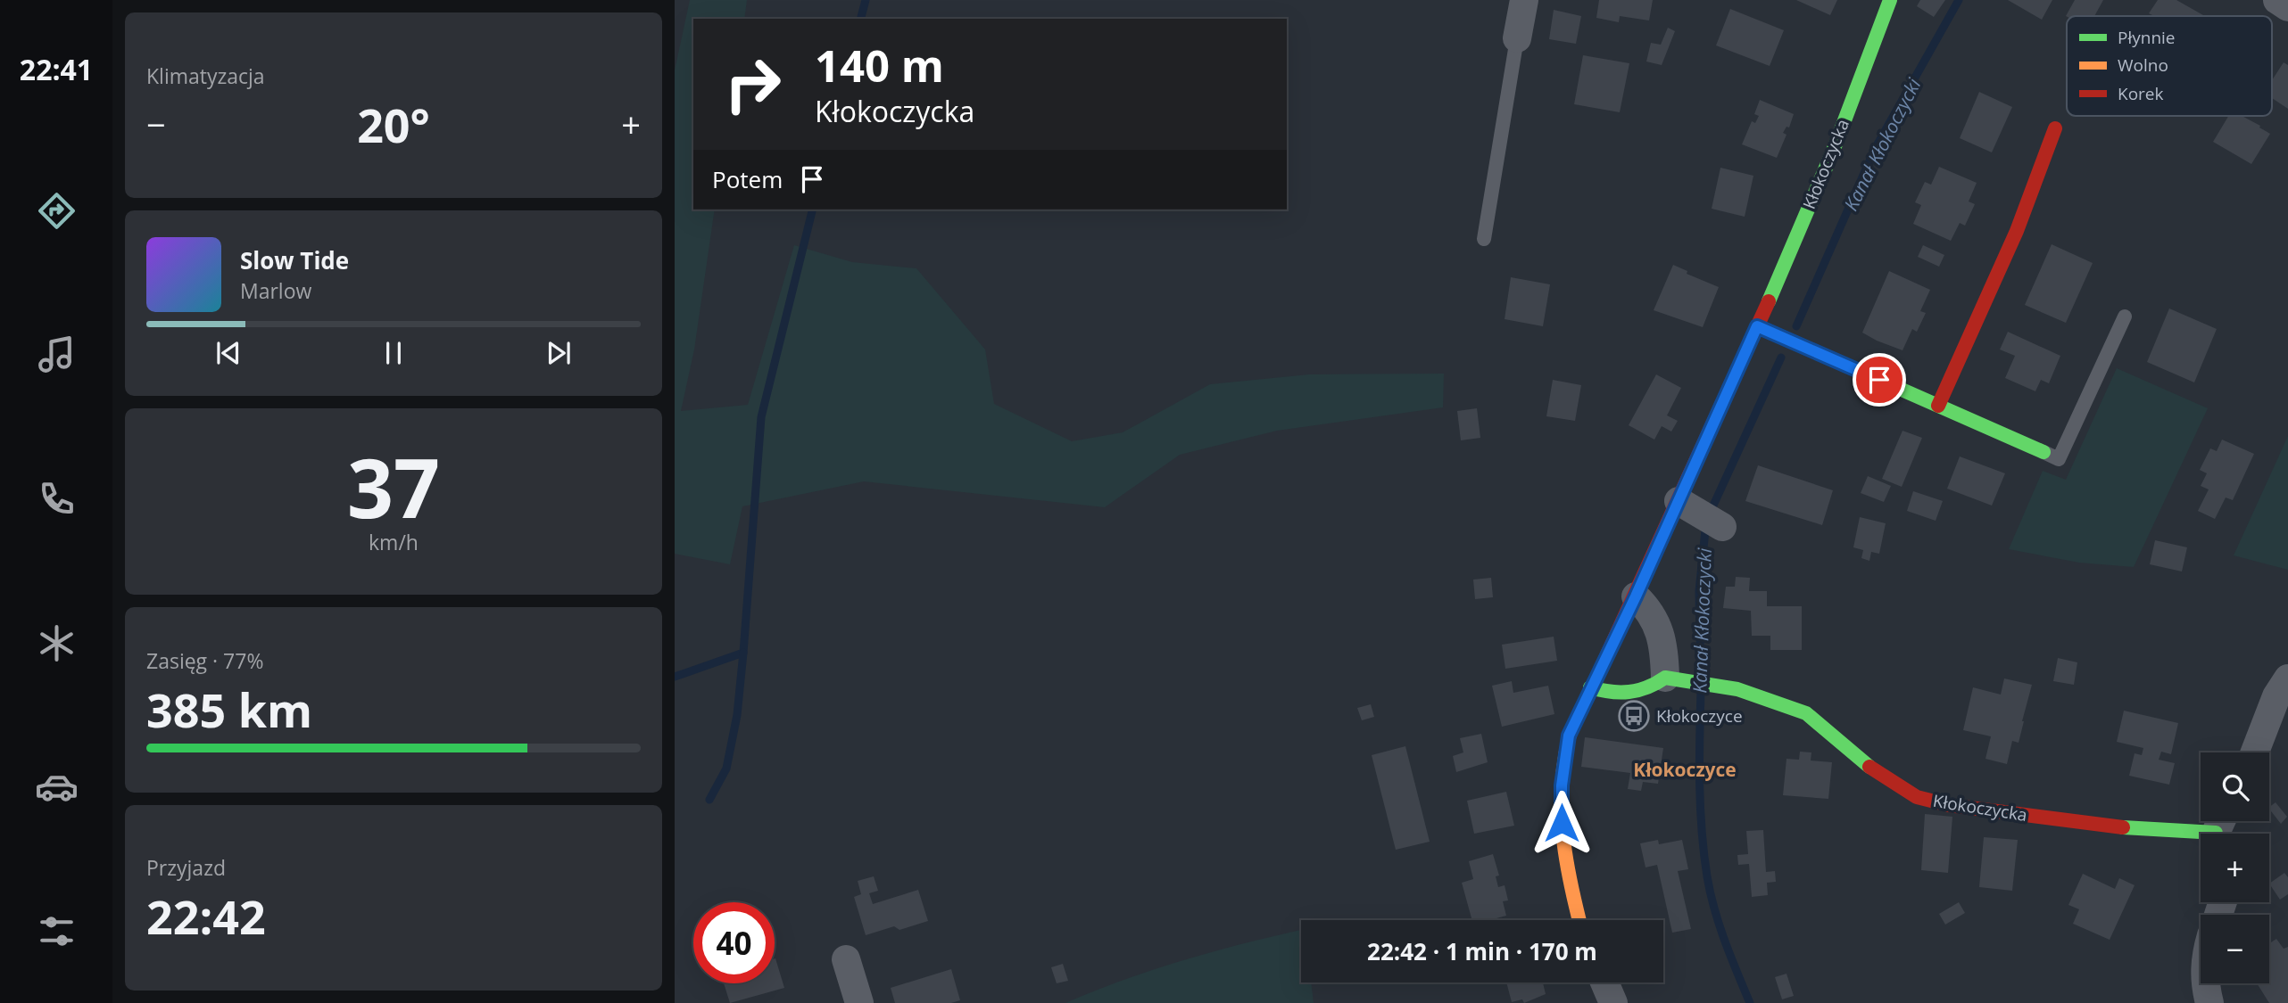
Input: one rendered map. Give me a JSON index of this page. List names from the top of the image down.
{
  "streets": {
    "street": ["Kłokoczycka"]
  },
  "districts": ["Kłokoczyce"],
  "water": ["Kanał Kłokoczycki"],
  "places": {
    "bus stop": ["Kłokoczyce"]
  },
  "legend": ["Płynnie", "Wolno", "Korek"],
  "page": {
    "tabs": "22:41",
    "tile": [
      "Klimatyzacja",
      ["37", "km/h"],
      ["Zasięg · 77%", "385 km"],
      ["Przyjazd", "22:42"]
    ],
    "turn": ["140 m", "Kłokoczycka"],
    "heat": ["−", "20°", "+"],
    "then": "Potem",
    "song": ["Slow Tide", "Marlow"],
    "map_buttons": ["+", "−"],
    "limit": "40",
    "trip": "22:42 · 1 min · 170 m"
  }
}
